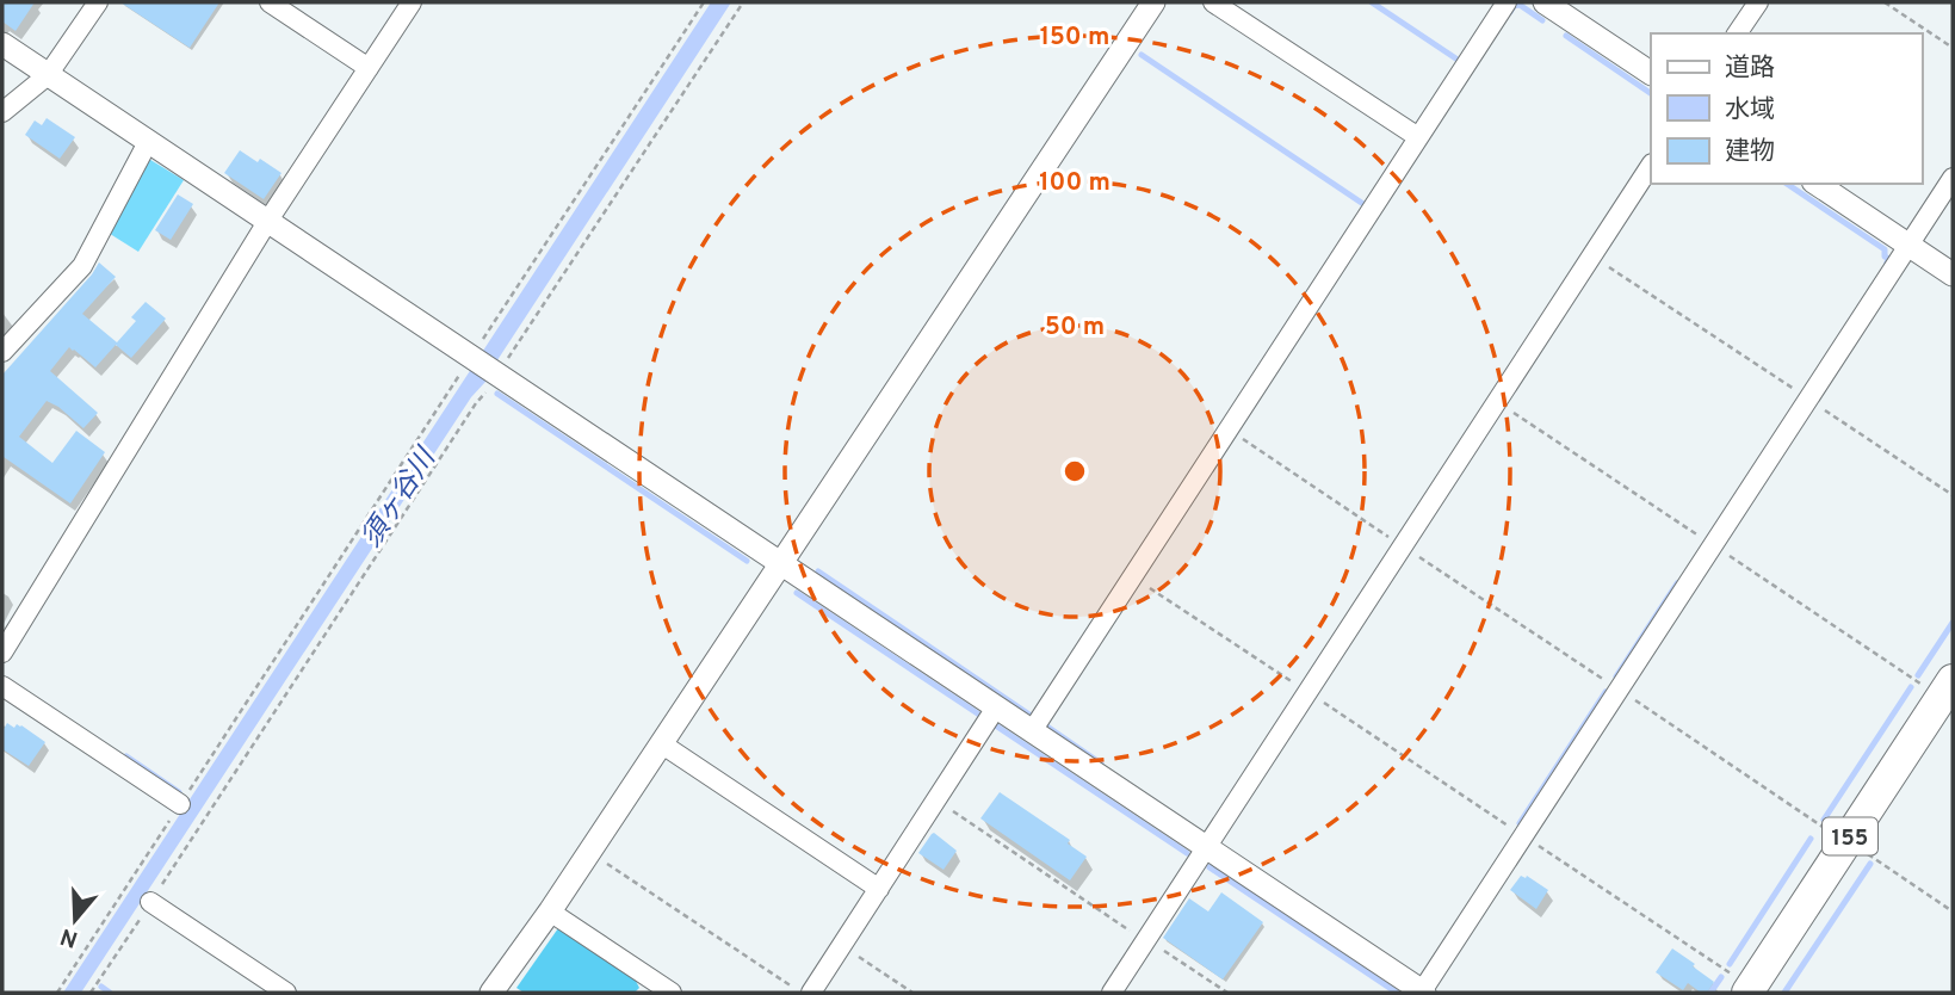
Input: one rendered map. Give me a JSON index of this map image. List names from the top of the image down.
{
  "streets": {
    "highway": ["155"]
  },
  "water": ["須ヶ谷川"],
  "legend": ["道路", "水域", "建物"],
  "north": "bottom",
  "rings": ["150 m", "100 m", "50 m"]
}
